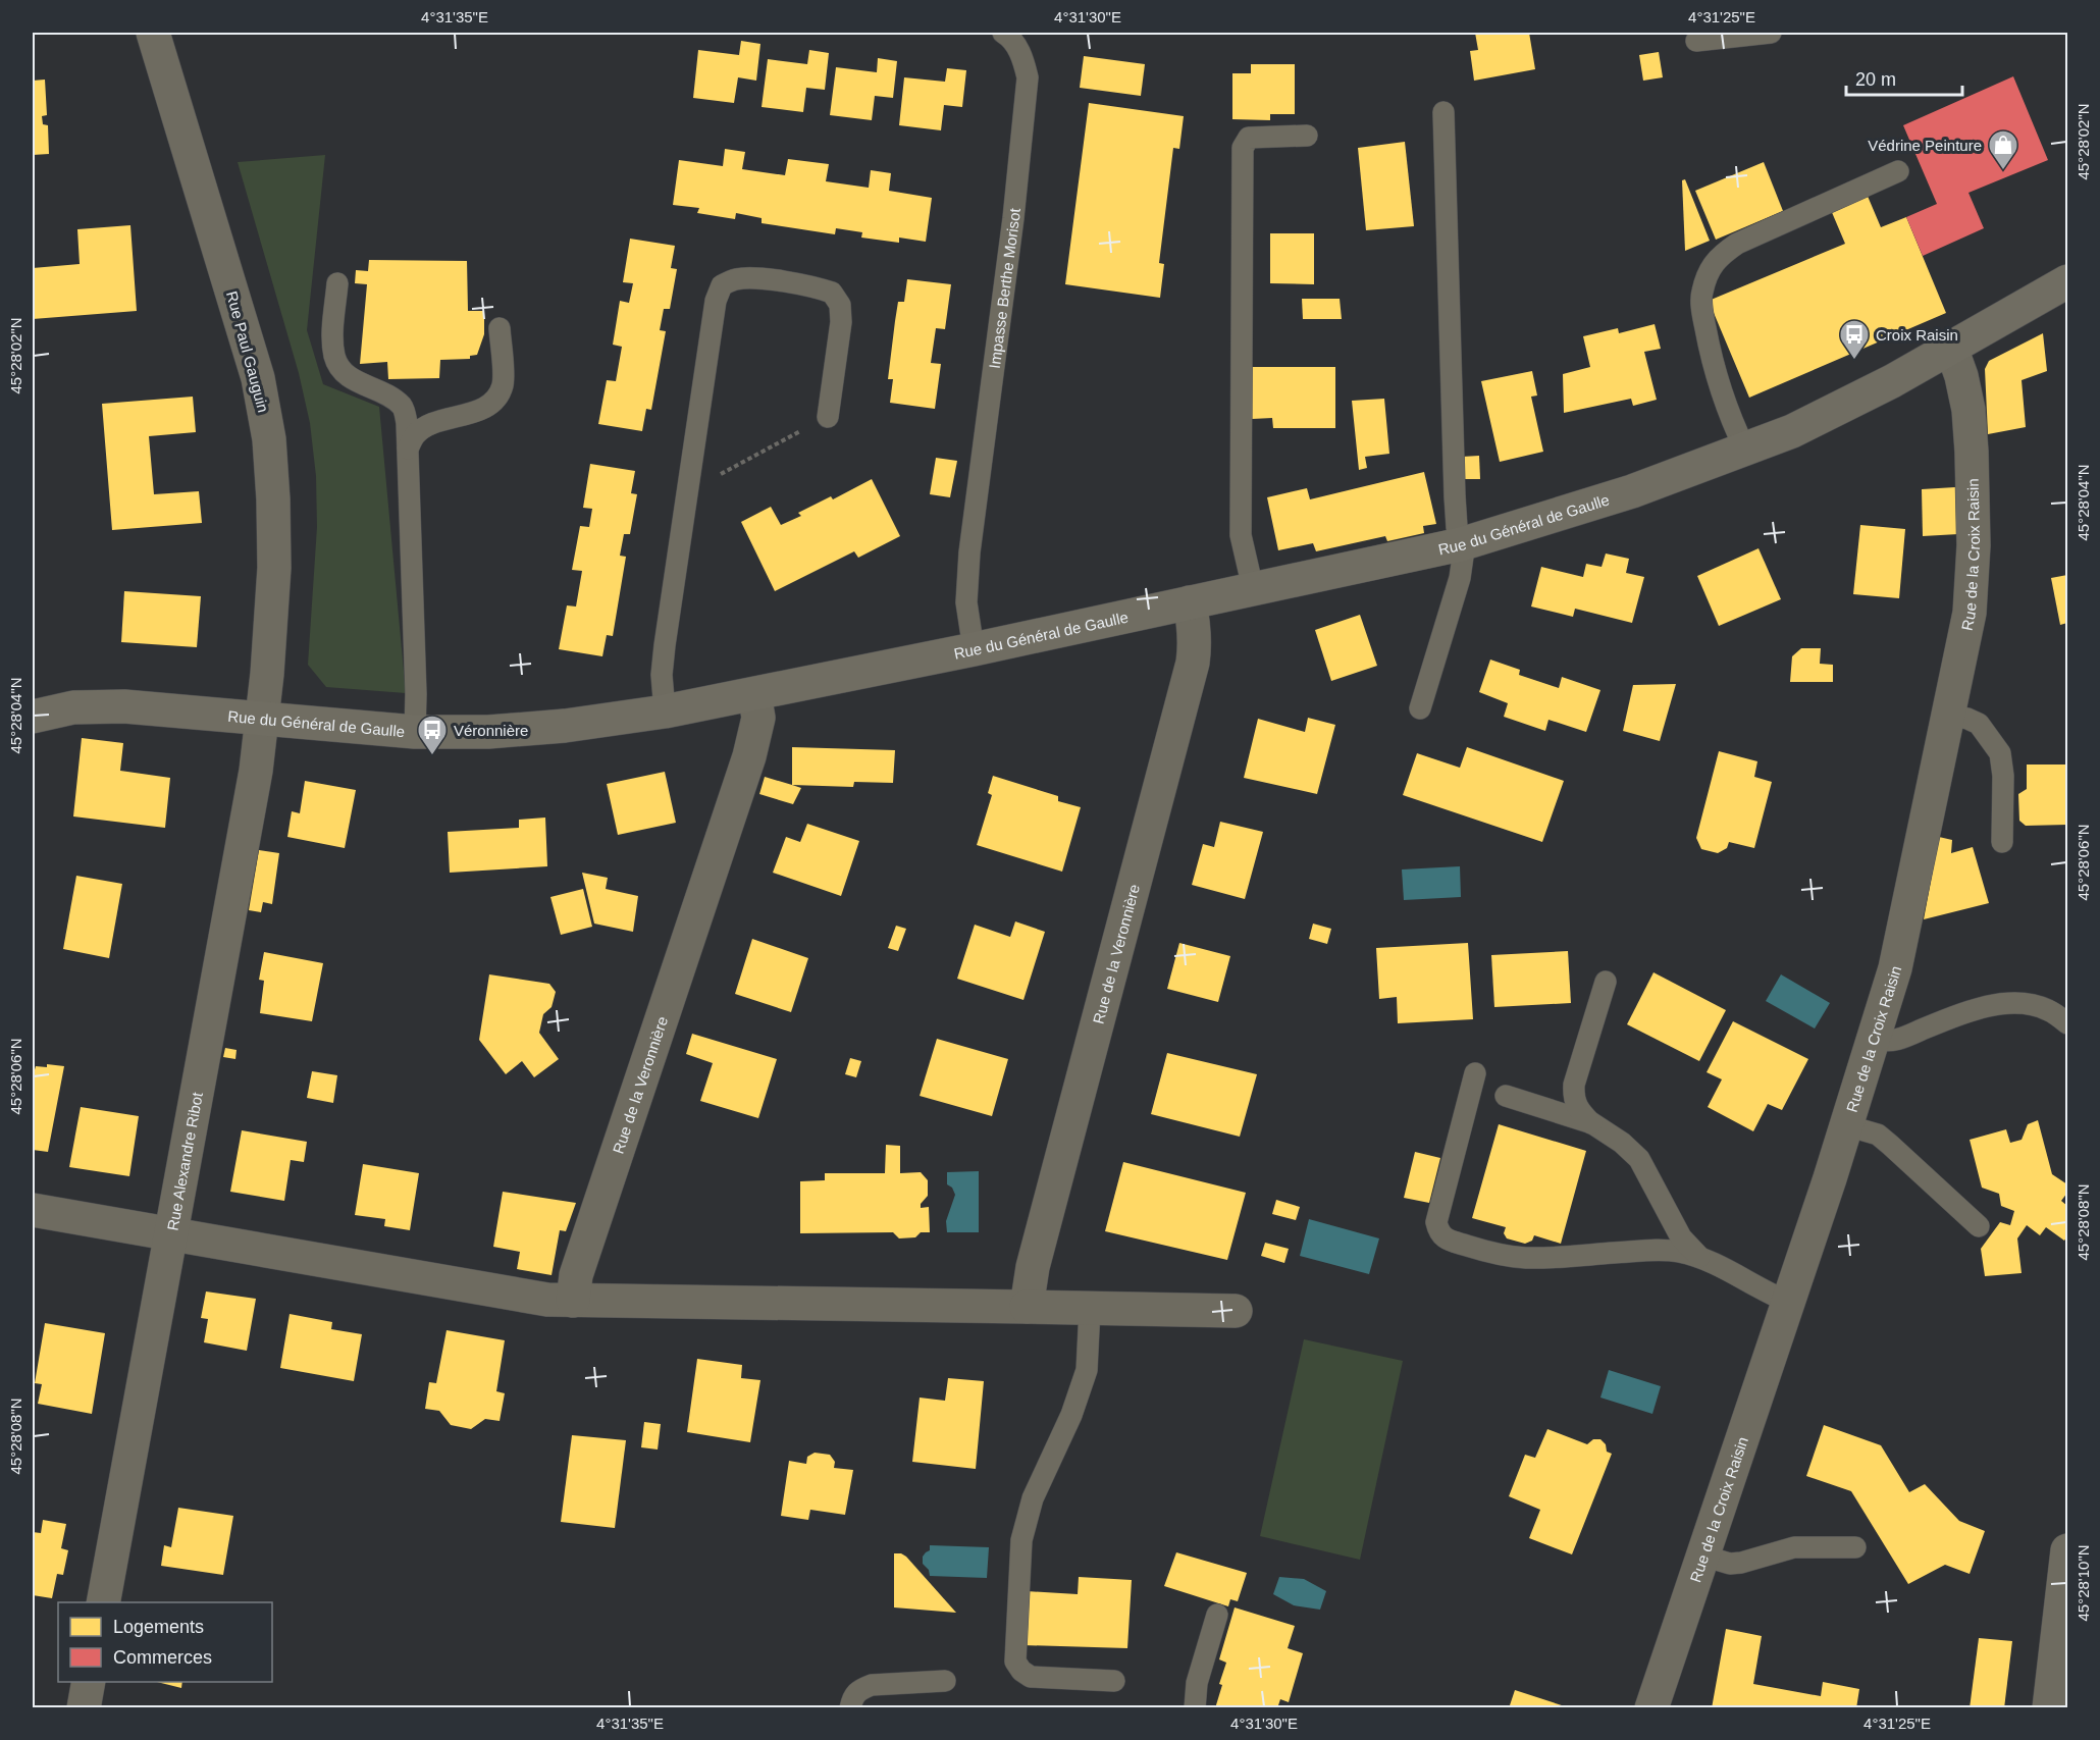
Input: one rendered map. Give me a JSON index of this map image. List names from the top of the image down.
{
  "streets": {
    "street": [
      "Rue Paul Gauguin",
      "Rue du Général de Gaulle",
      "Rue de la Croix Raisin",
      "Rue de la Veronnière",
      "Rue Alexandre Ribot"
    ],
    "lane": ["Impasse Berthe Morisot"]
  },
  "crossings": [
    ["Impasse Berthe Morisot", "Rue du Général de Gaulle"],
    ["Rue Paul Gauguin", "Rue du Général de Gaulle"],
    ["Rue Paul Gauguin", "Rue Alexandre Ribot"],
    ["Rue du Général de Gaulle", "Rue de la Croix Raisin"],
    ["Rue du Général de Gaulle", "Rue de la Veronnière"],
    ["Rue du Général de Gaulle", "Rue Alexandre Ribot"]
  ],
  "places": {
    "shop": ["Védrine Peinture"],
    "bus stop": ["Croix Raisin", "Véronnière"]
  },
  "legend": ["Logements", "Commerces"],
  "scale_bar": "20 m",
  "coordinates": [
    "4°31'35\"E",
    "4°31'30\"E",
    "4°31'25\"E",
    "45°28'02\"N",
    "45°28'04\"N",
    "45°28'06\"N",
    "45°28'08\"N",
    "45°28'10\"N"
  ]
}
